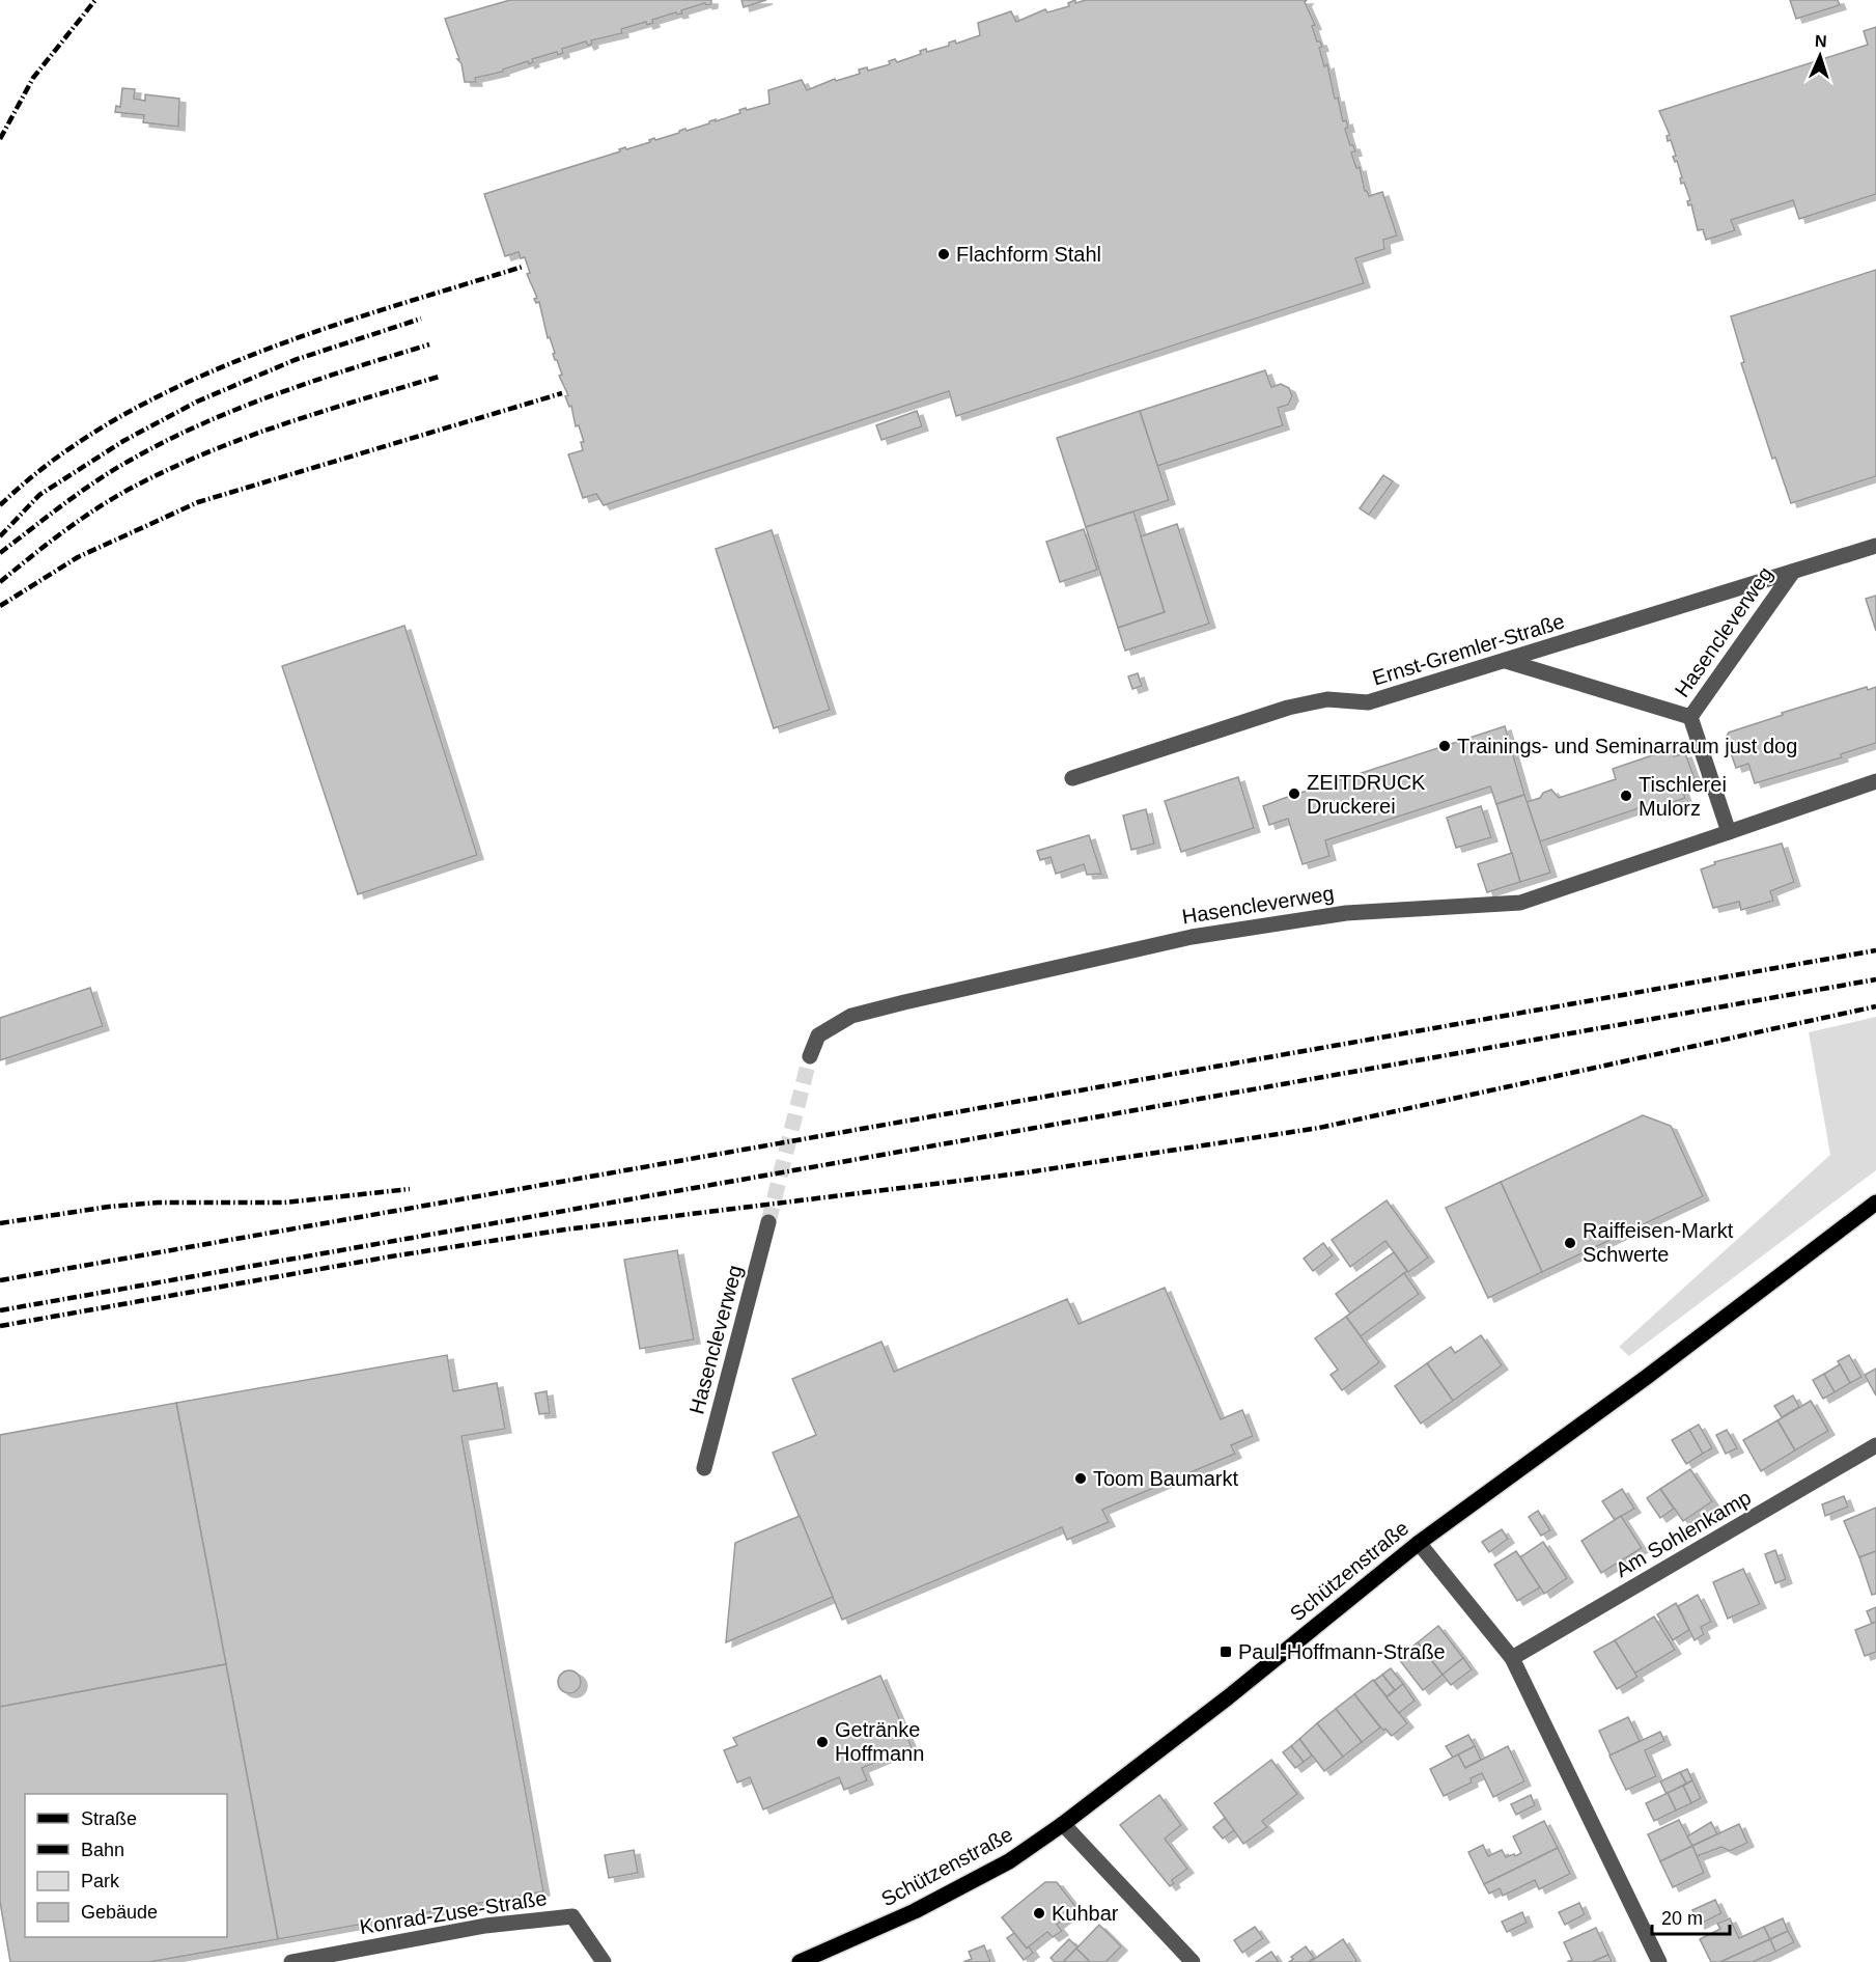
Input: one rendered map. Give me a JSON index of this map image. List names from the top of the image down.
{
  "streets": {
    "main road": ["Schützenstraße"],
    "street": [
      "Hasencleverweg",
      "Ernst-Gremler-Straße",
      "Am Sohlenkamp",
      "Konrad-Zuse-Straße"
    ]
  },
  "crossings": [
    ["Hasencleverweg", "Ernst-Gremler-Straße"]
  ],
  "places": {
    "other": [
      "Flachform Stahl",
      "Trainings- und Seminarraum just dog",
      "ZEITDRUCK Druckerei",
      "Tischlerei Mulorz",
      "Raiffeisen-Markt Schwerte",
      "Toom Baumarkt",
      "Getränke Hoffmann",
      "Kuhbar"
    ],
    "transit": ["Paul-Hoffmann-Straße"]
  },
  "legend": [
    "Straße",
    "Bahn",
    "Park",
    "Gebäude"
  ],
  "scale_bar": "20 m",
  "north": "top"
}
